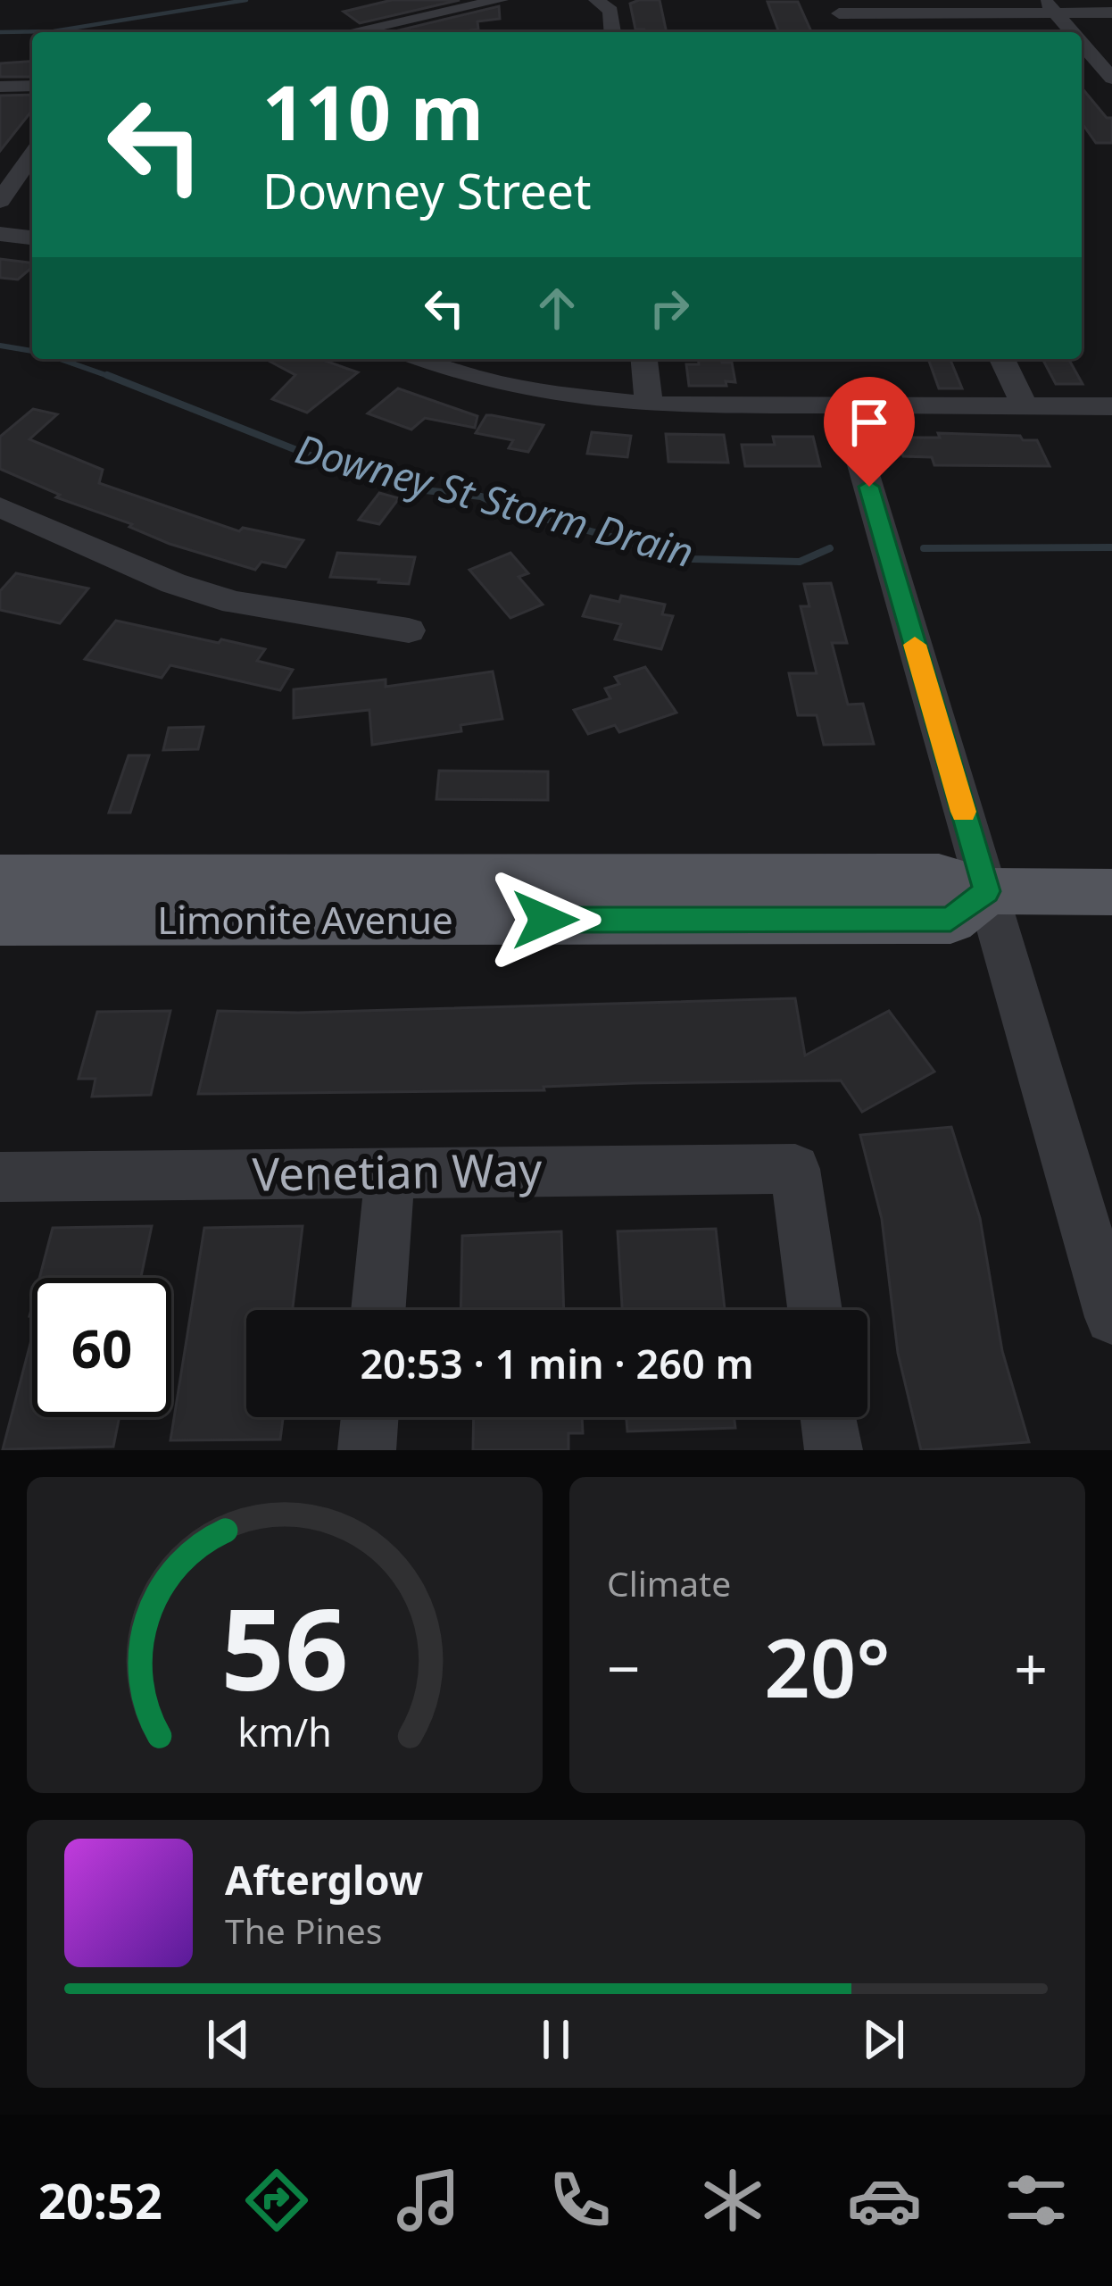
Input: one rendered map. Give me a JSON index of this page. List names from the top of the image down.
{
  "streets": {
    "main road": ["Limonite Avenue"],
    "street": ["Venetian Way"]
  },
  "water": ["Downey St Storm Drain"],
  "page": {
    "turn": ["110 m", "Downey Street"],
    "limit": "60",
    "trip": "20:53 · 1 min · 260 m",
    "tile": "Climate",
    "heat": ["−", "20°", "+"],
    "song": ["Afterglow", "The Pines"],
    "tabs": "20:52",
    "gauge": ["56", "km/h"]
  }
}
